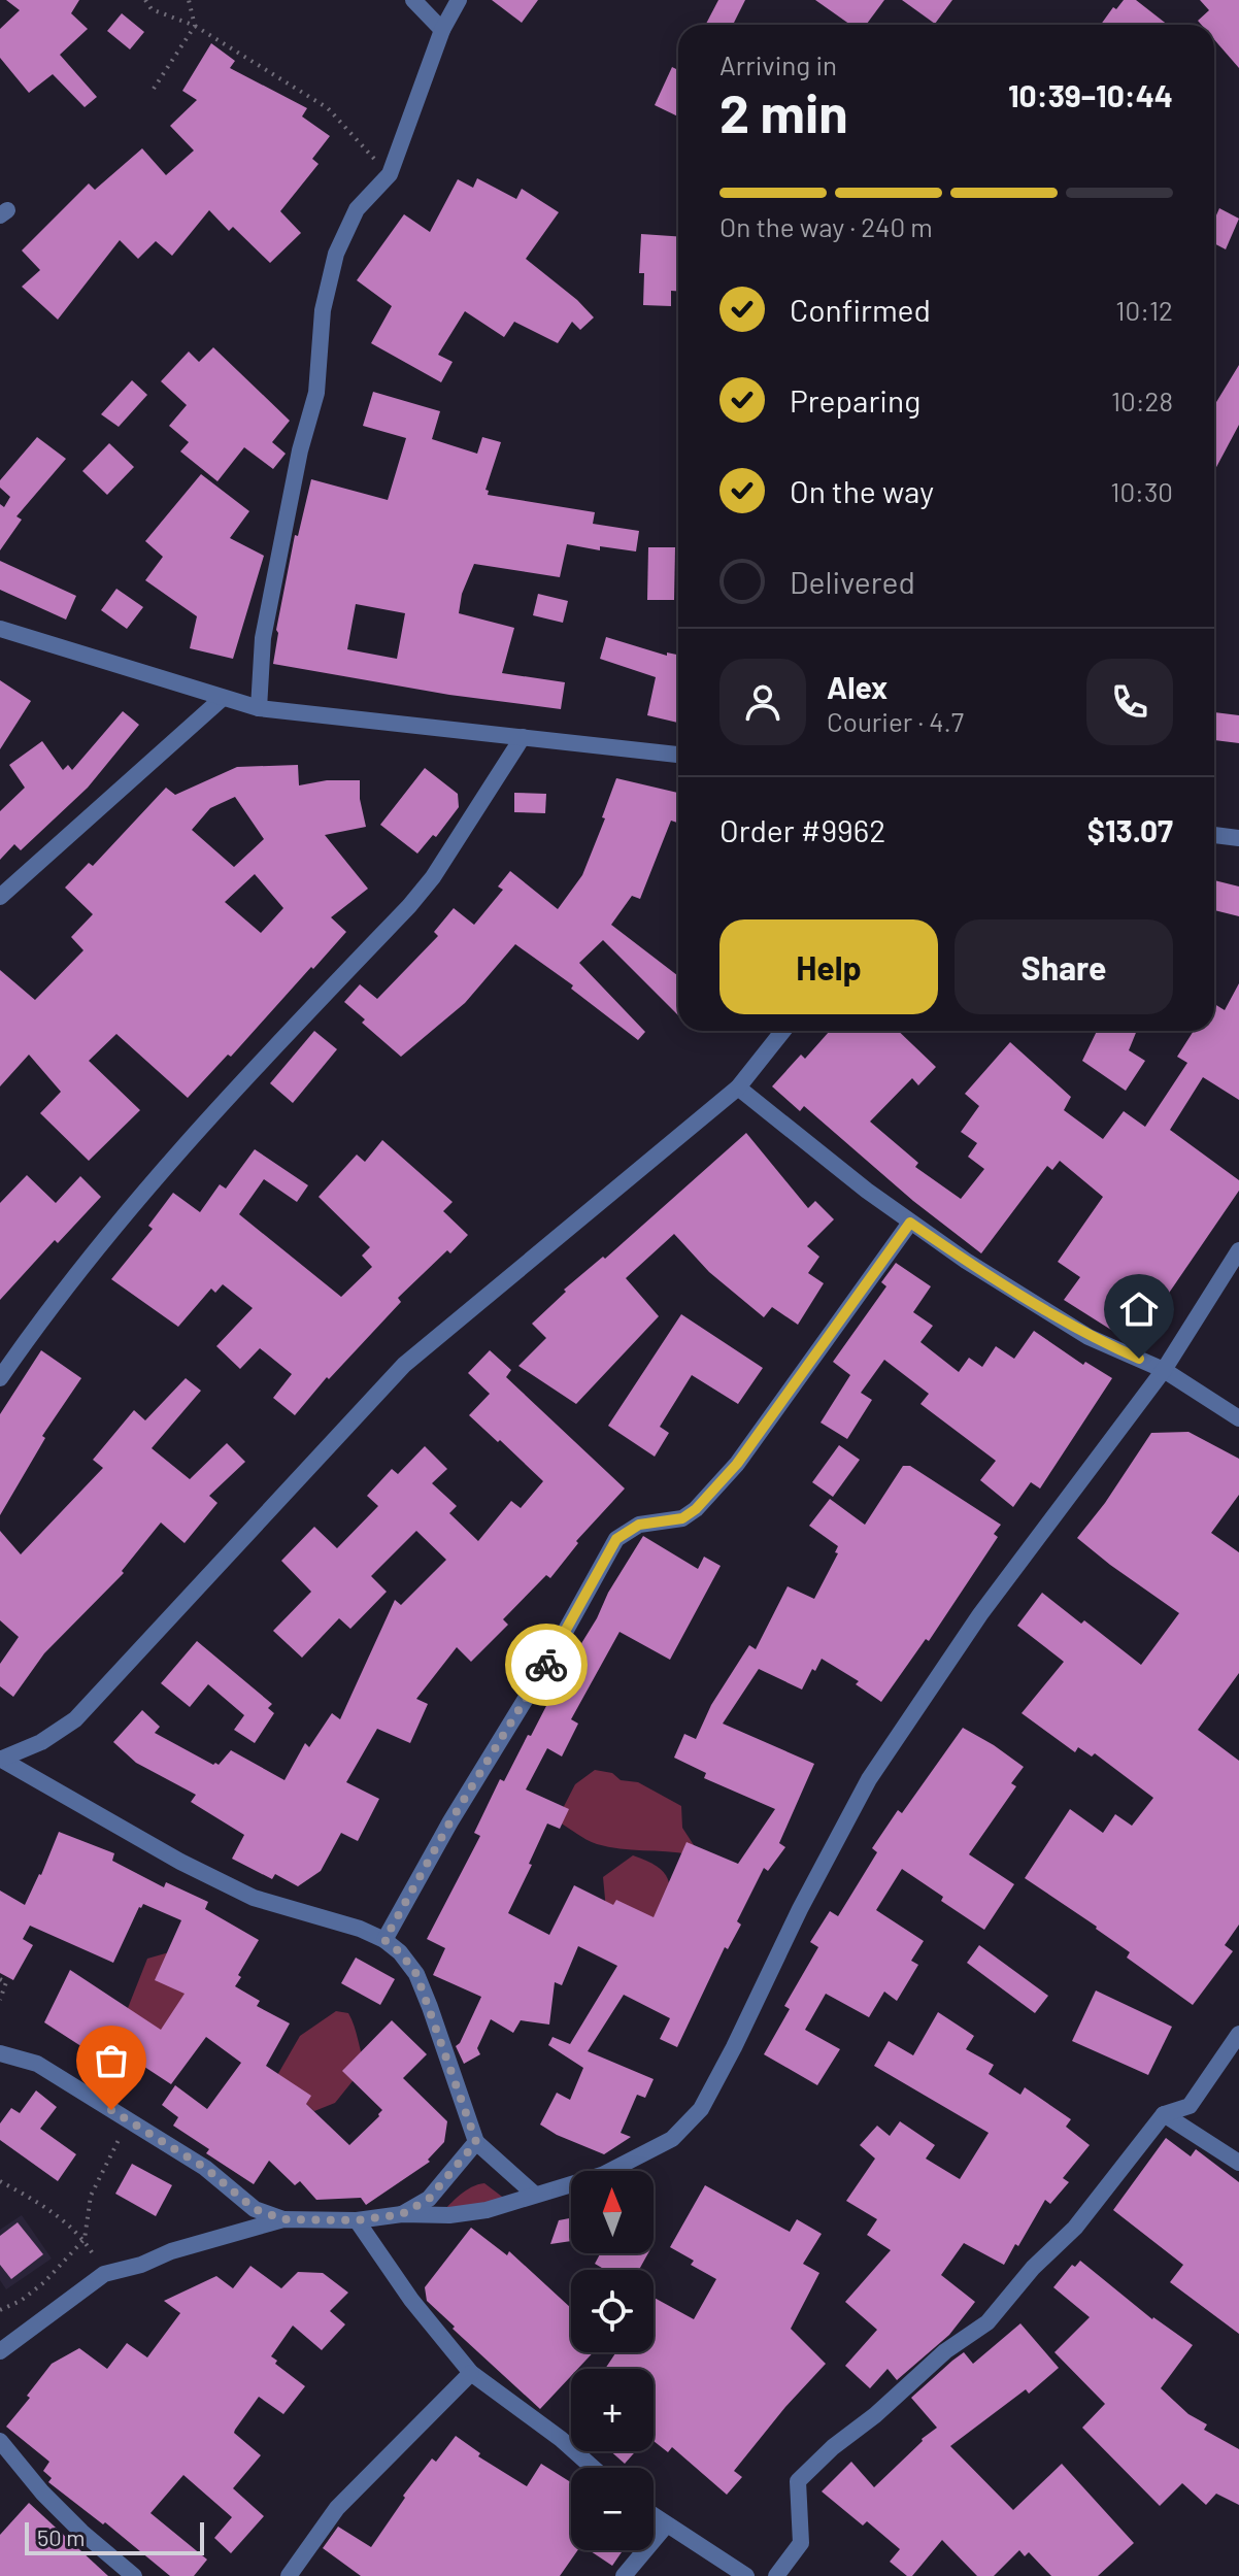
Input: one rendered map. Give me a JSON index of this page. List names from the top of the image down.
{
  "scale_bar": "50 m",
  "north": "top",
  "page": {
    "heading": ["2 min", "Arriving in", "10:39–10:44"],
    "panel": [
      "Alex",
      "Courier · 4.7",
      "Order #9962",
      "$13.07"
    ],
    "bar": "On the way · 240 m",
    "list": [
      ["Confirmed", "10:12"],
      ["Preparing", "10:28"],
      ["On the way", "10:30"],
      "Delivered"
    ],
    "buttons": ["Help", "Share"],
    "map_buttons": ["+", "−"],
    "scale": "50 m"
  }
}
